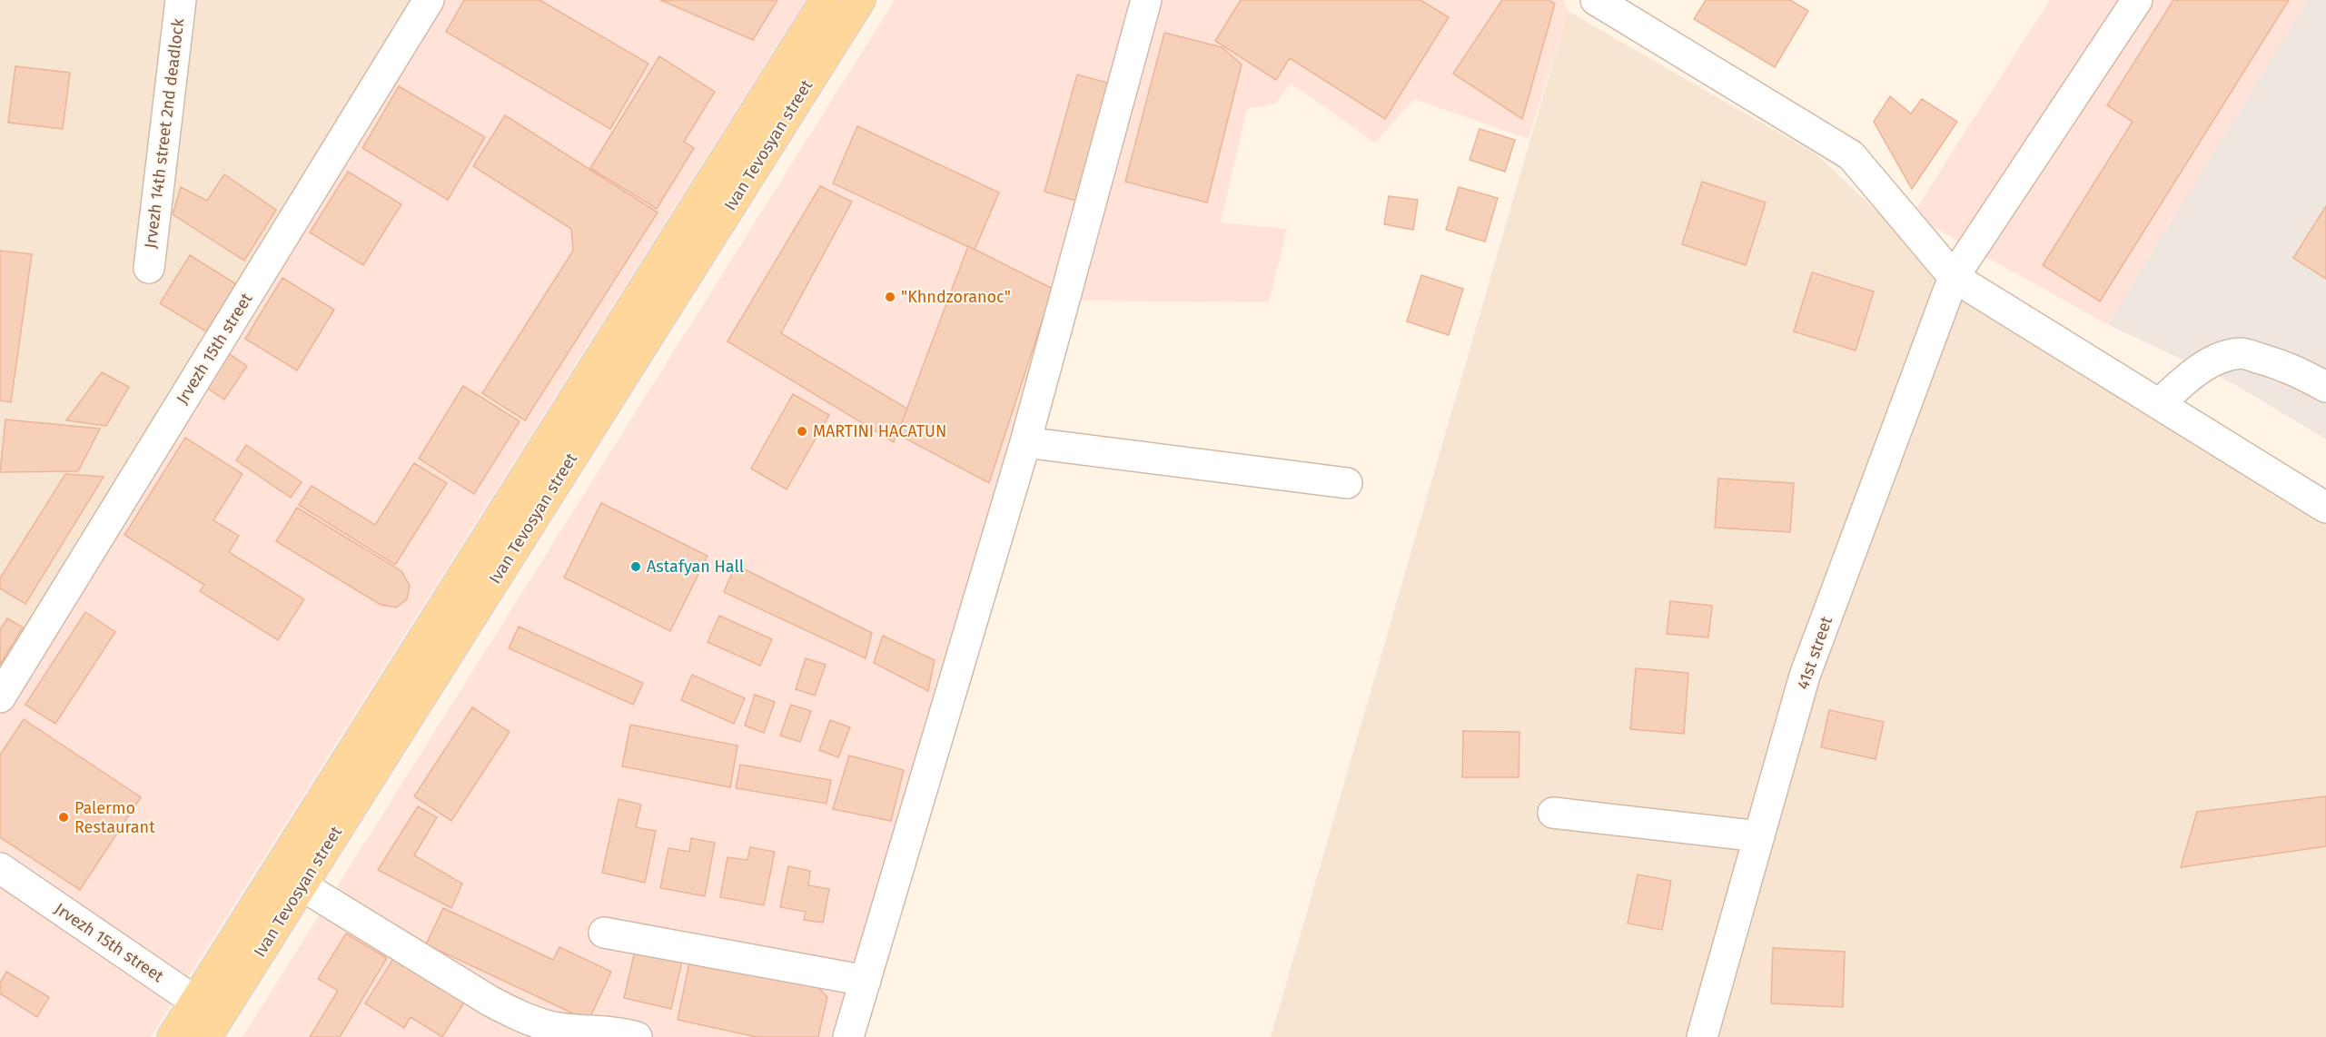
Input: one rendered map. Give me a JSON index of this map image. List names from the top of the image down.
{
  "streets": {
    "main road": ["Ivan Tevosyan street"],
    "street": ["Jrvezh 14th street 2nd deadlock", "Jrvezh 15th street", "41st street"]
  },
  "crossings": [
    ["Ivan Tevosyan street", "Jrvezh 15th street"]
  ],
  "places": [
    "\"Khndzoranoc\"",
    "MARTINI HACATUN",
    "Astafyan Hall",
    "Palermo Restaurant"
  ]
}
